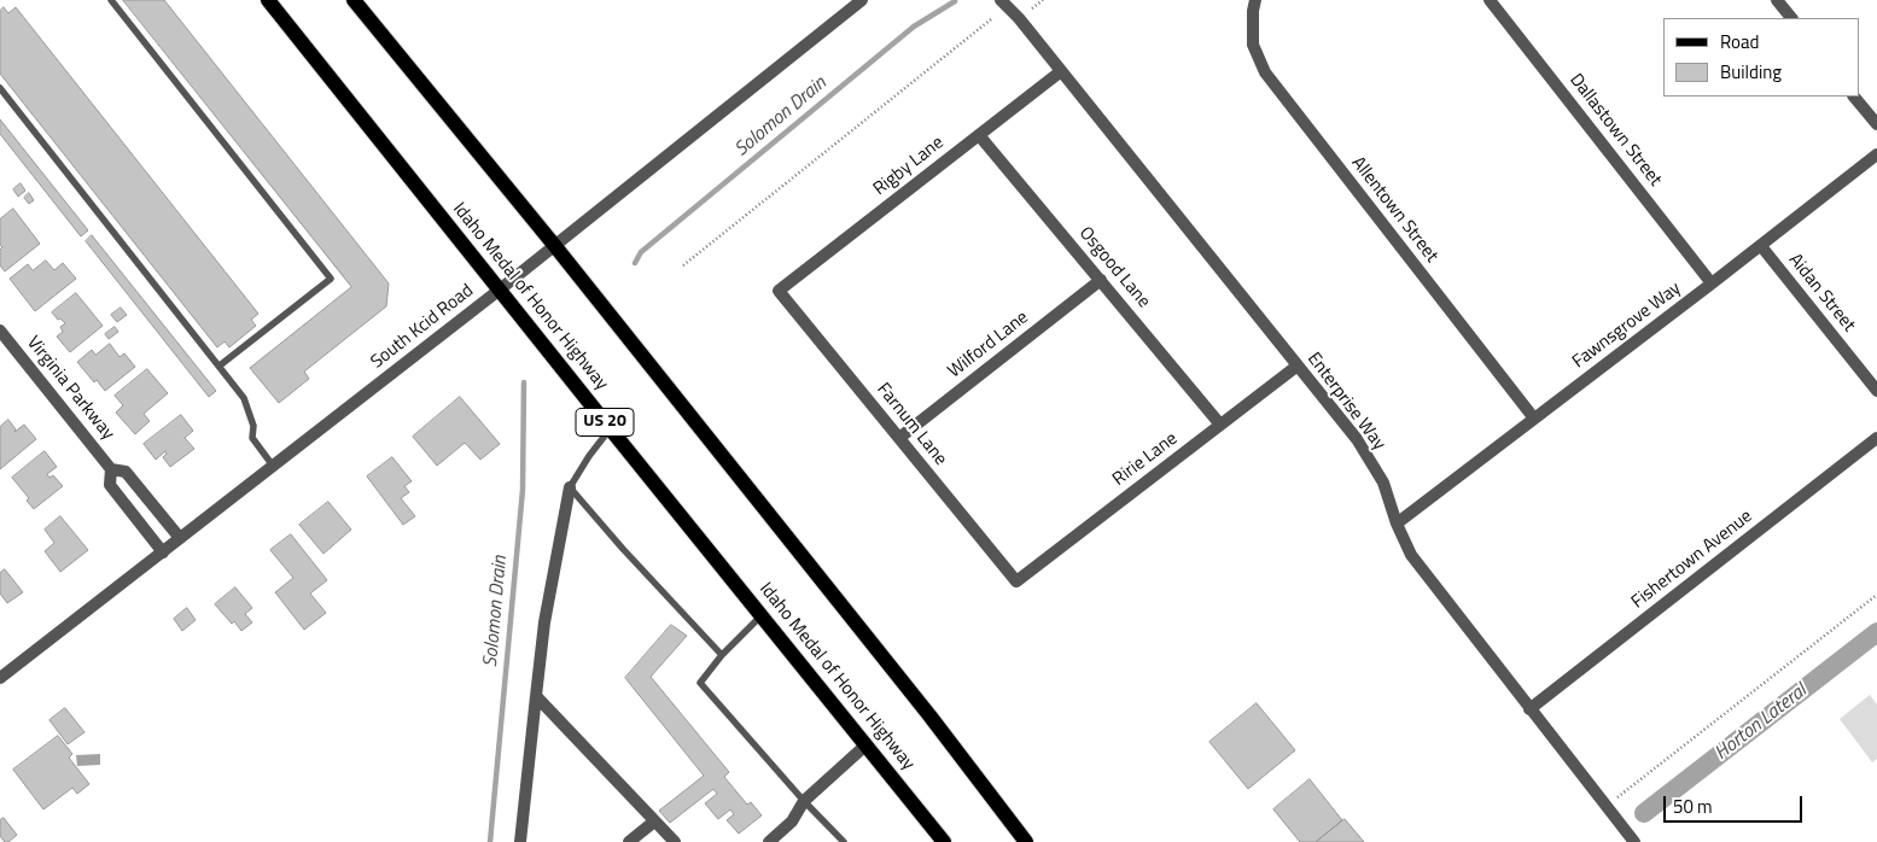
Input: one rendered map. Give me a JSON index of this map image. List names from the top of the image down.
{
  "streets": {
    "main road": ["Idaho Medal of Honor Highway", "US 20"],
    "street": [
      "Dallastown Street",
      "Rigby Lane",
      "Allentown Street",
      "Osgood Lane",
      "Aidan Street",
      "Fawnsgrove Way",
      "South Kcid Road",
      "Wilford Lane",
      "Virginia Parkway",
      "Enterprise Way",
      "Farnum Lane",
      "Ririe Lane",
      "Fishertown Avenue"
    ]
  },
  "crossings": [
    ["Dallastown Street", "Fawnsgrove Way"],
    ["Rigby Lane", "Osgood Lane"],
    ["Rigby Lane", "Enterprise Way"],
    ["Rigby Lane", "Farnum Lane"],
    ["Allentown Street", "Fawnsgrove Way"],
    ["Osgood Lane", "Wilford Lane"],
    ["Osgood Lane", "Ririe Lane"],
    ["Aidan Street", "Fawnsgrove Way"],
    ["Idaho Medal of Honor Highway", "South Kcid Road"],
    ["Fawnsgrove Way", "Enterprise Way"],
    ["South Kcid Road", "Virginia Parkway"],
    ["Wilford Lane", "Farnum Lane"],
    ["Enterprise Way", "Ririe Lane"],
    ["Enterprise Way", "Fishertown Avenue"],
    ["Farnum Lane", "Ririe Lane"]
  ],
  "water": ["Solomon Drain", "Horton Lateral"],
  "legend": ["Road", "Building"],
  "scale_bar": "50 m"
}
